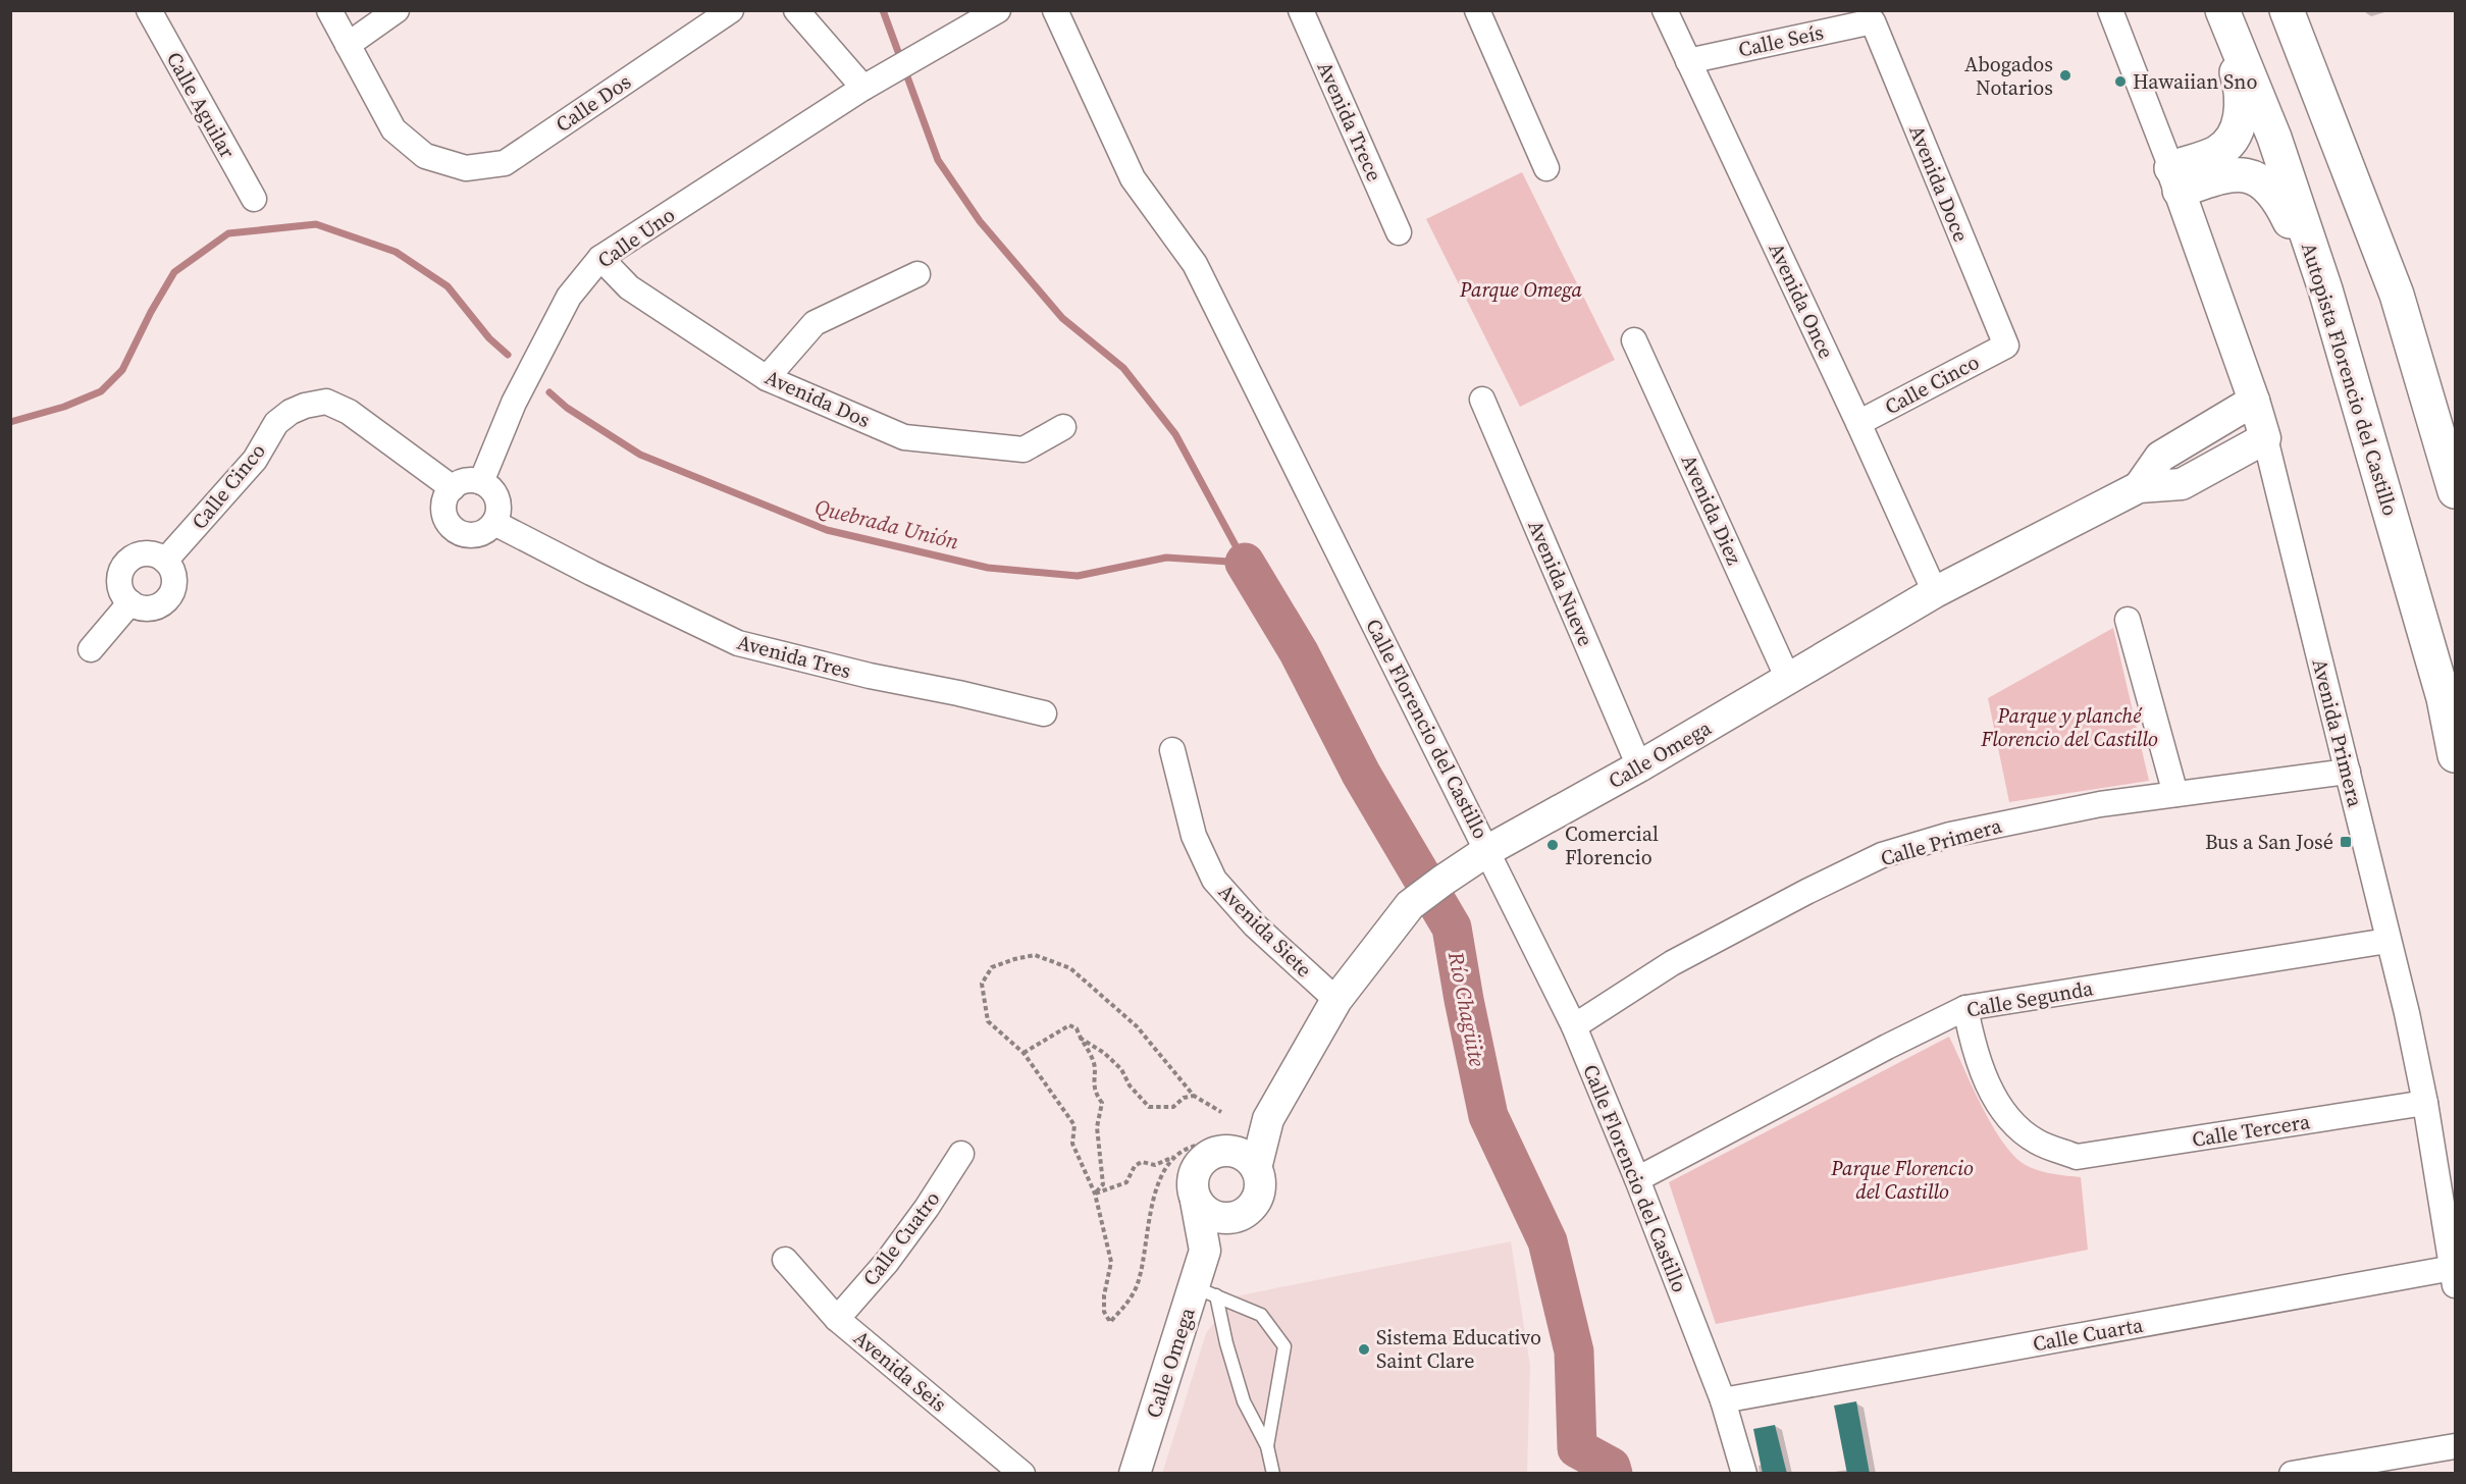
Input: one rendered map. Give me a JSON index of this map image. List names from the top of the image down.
{
  "streets": {
    "highway": ["Autopista Florencio del Castillo"],
    "street": [
      "Calle Seís",
      "Calle Dos",
      "Calle Aguilar",
      "Avenida Trece",
      "Avenida Doce",
      "Calle Uno",
      "Avenida Once",
      "Calle Cinco",
      "Avenida Dos",
      "Avenida Diez",
      "Avenida Nueve",
      "Avenida Tres",
      "Calle Florencio del Castillo",
      "Avenida Primera",
      "Calle Omega",
      "Calle Primera",
      "Avenida Siete",
      "Calle Segunda",
      "Calle Tercera",
      "Calle Cuatro",
      "Calle Cuarta",
      "Avenida Seis"
    ]
  },
  "crossings": [
    ["Calle Seís", "Avenida Doce"],
    ["Calle Seís", "Avenida Once"],
    ["Avenida Doce", "Calle Cinco"],
    ["Calle Uno", "Calle Cinco"],
    ["Calle Uno", "Avenida Dos"],
    ["Calle Uno", "Avenida Tres"],
    ["Avenida Once", "Calle Cinco"],
    ["Avenida Once", "Calle Omega"],
    ["Calle Cinco", "Avenida Tres"],
    ["Avenida Diez", "Calle Omega"],
    ["Avenida Nueve", "Calle Omega"],
    ["Calle Florencio del Castillo", "Calle Omega"],
    ["Calle Florencio del Castillo", "Calle Primera"],
    ["Calle Florencio del Castillo", "Calle Segunda"],
    ["Calle Florencio del Castillo", "Calle Cuarta"],
    ["Avenida Primera", "Calle Omega"],
    ["Avenida Primera", "Calle Primera"],
    ["Avenida Primera", "Calle Segunda"],
    ["Avenida Primera", "Calle Tercera"],
    ["Avenida Primera", "Calle Cuarta"],
    ["Calle Omega", "Avenida Siete"],
    ["Calle Segunda", "Calle Tercera"],
    ["Calle Cuatro", "Avenida Seis"]
  ],
  "water": ["Quebrada Unión", "Río Chagüite"],
  "parks": ["Parque Omega", "Parque y planché Florencio del Castillo", "Parque Florencio del Castillo"],
  "places": {
    "other": [
      "Abogados Notarios",
      "Hawaiian Sno",
      "Comercial Florencio",
      "Sistema Educativo Saint Clare"
    ],
    "transit": ["Bus a San José"]
  }
}
